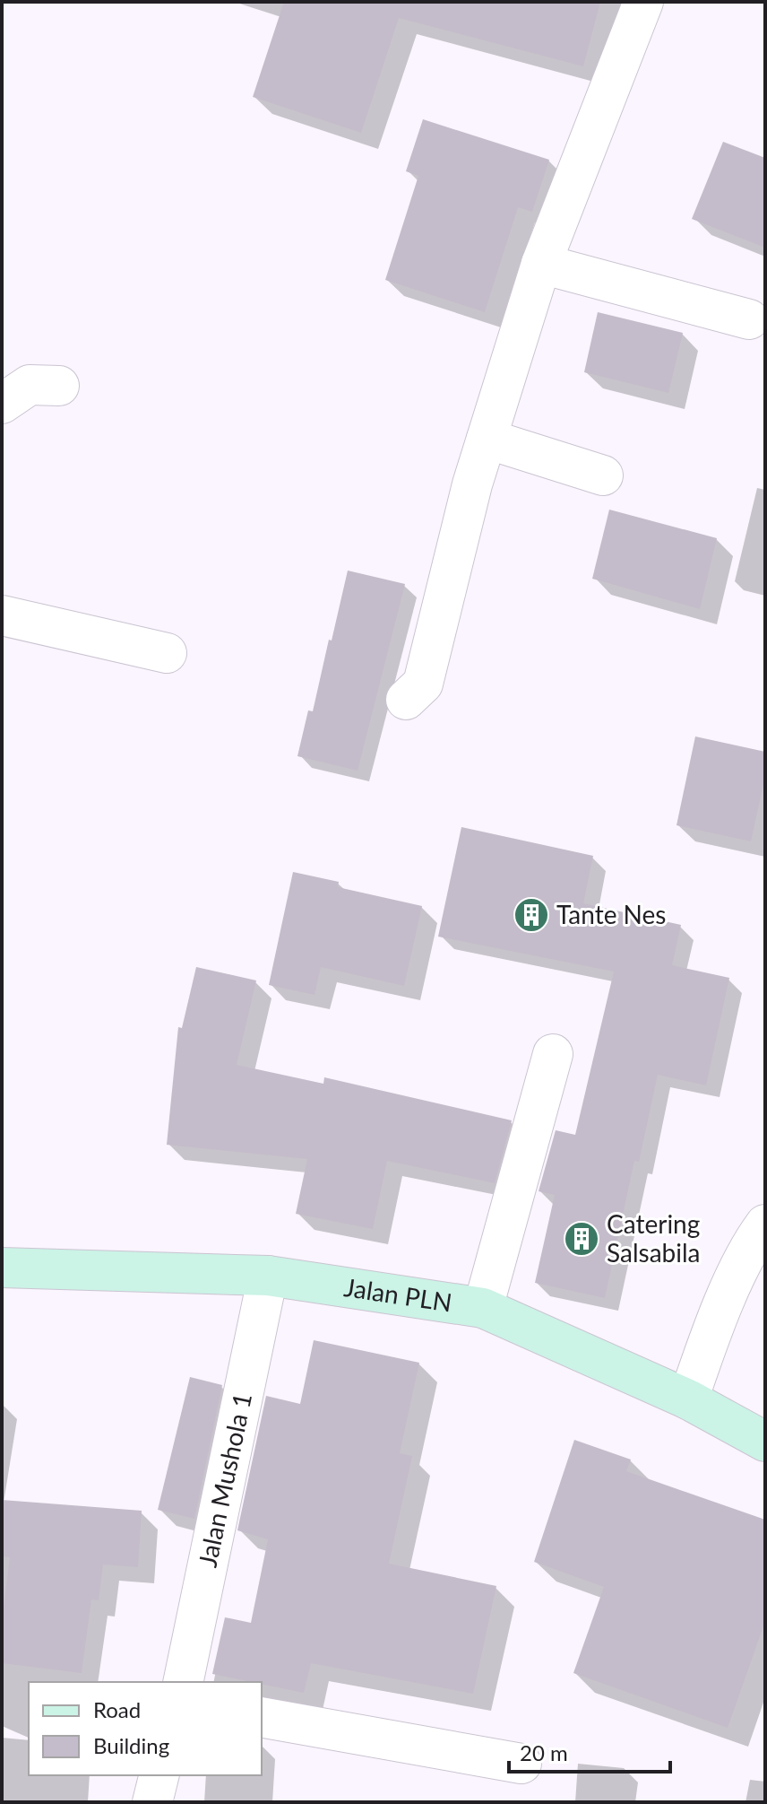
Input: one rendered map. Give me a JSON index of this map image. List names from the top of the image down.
{
  "streets": {
    "street": ["Jalan PLN", "Jalan Mushola 1"]
  },
  "crossings": [
    ["Jalan PLN", "Jalan Mushola 1"]
  ],
  "places": {
    "building": ["Tante Nes", "Catering Salsabila"]
  },
  "legend": ["Road", "Building"],
  "scale_bar": "20 m"
}
